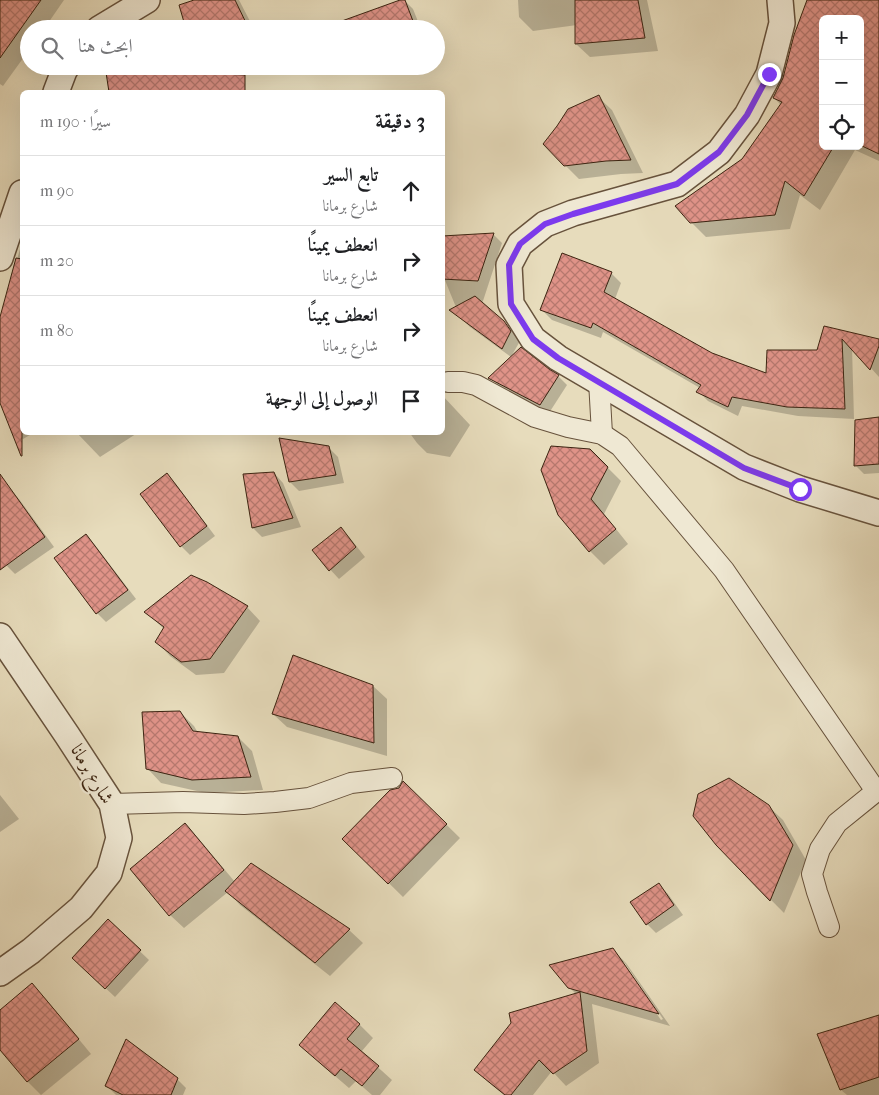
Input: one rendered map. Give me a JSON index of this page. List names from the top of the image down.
{
  "streets": {
    "street": ["شارع برمانا"]
  },
  "page": {
    "map_buttons": ["+", "−"],
    "search": "ابحث هنا",
    "heading": ["3 دقيقة", "سيرًا · 190 m"],
    "list": [
      ["تابع السير", "شارع برمانا", "90 m"],
      ["انعطف يمينًا", "شارع برمانا", "20 m"],
      ["انعطف يمينًا", "شارع برمانا", "80 m"],
      "الوصول إلى الوجهة"
    ]
  }
}
